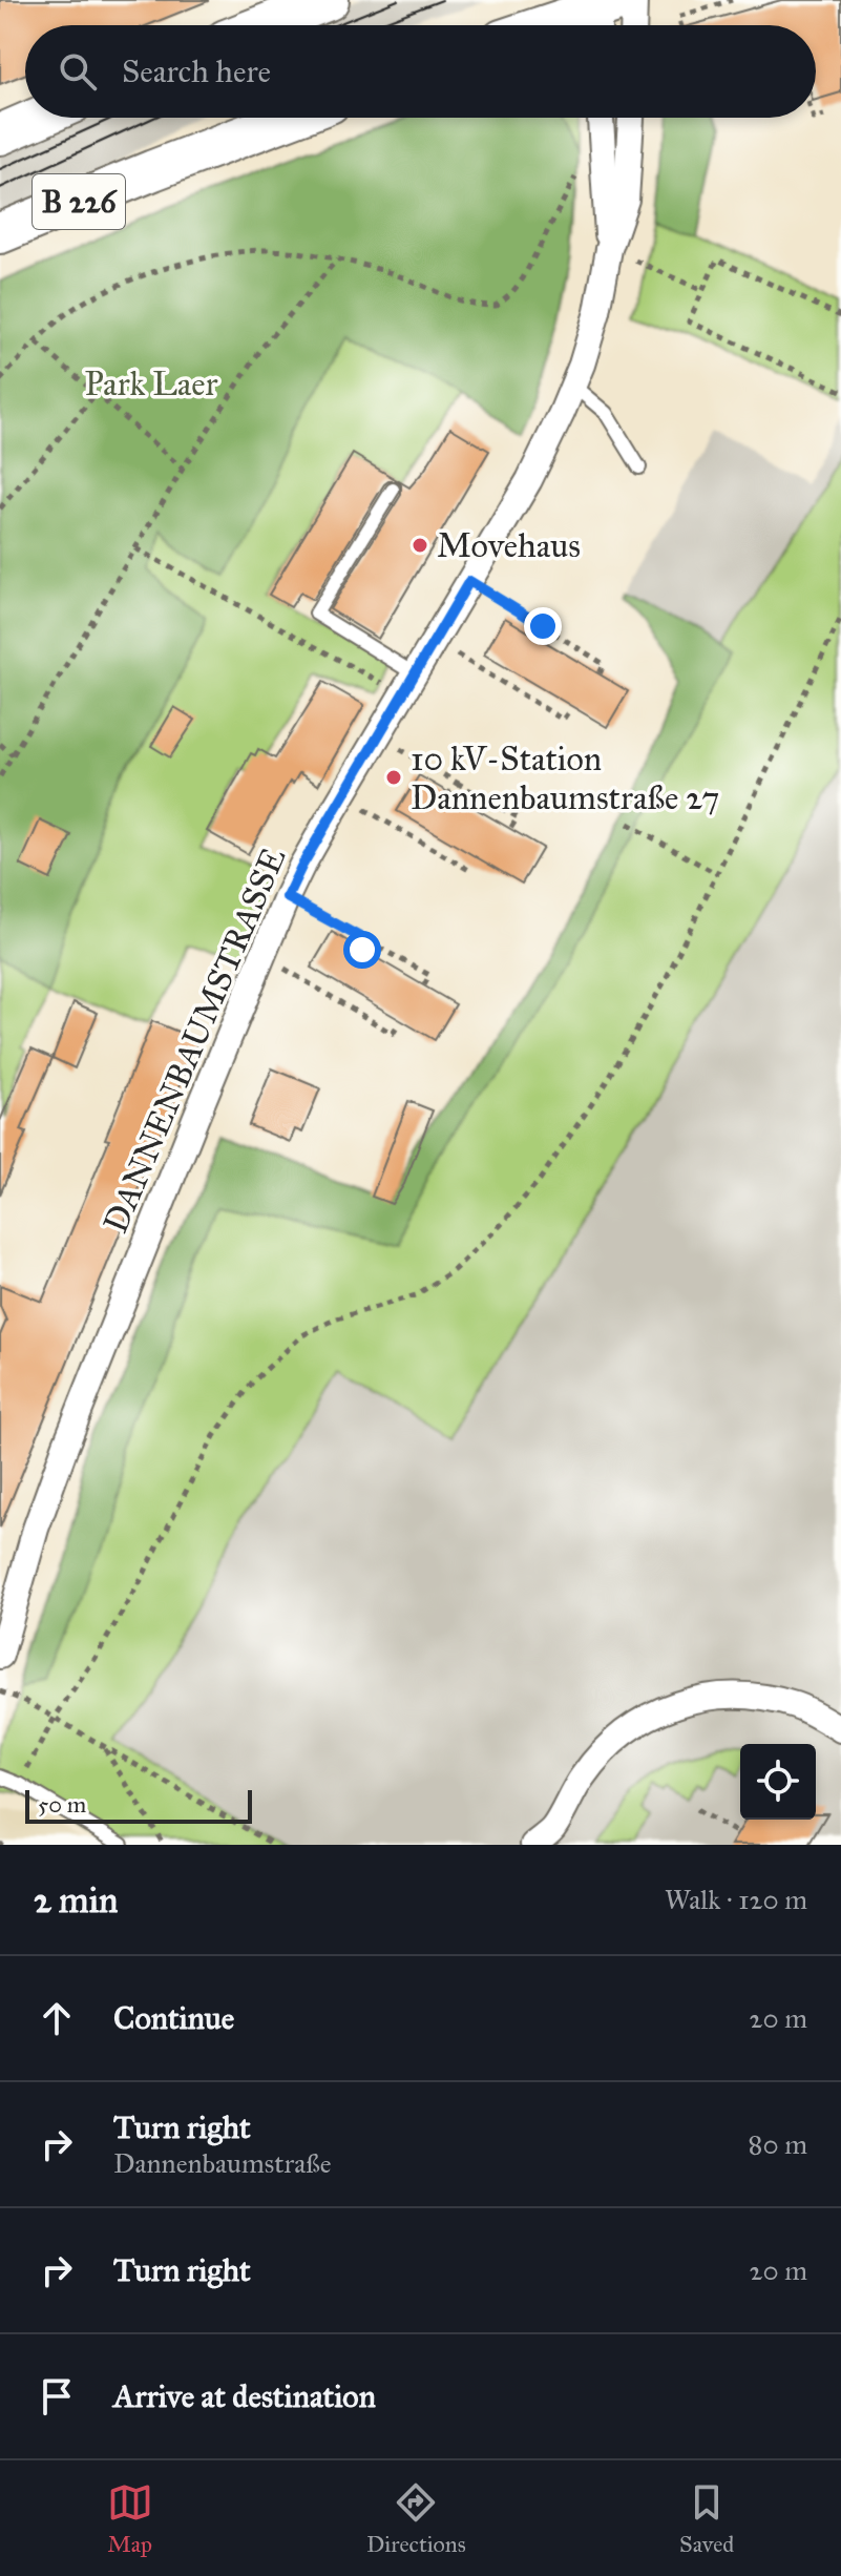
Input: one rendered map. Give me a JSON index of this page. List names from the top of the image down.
{
  "streets": {
    "main road": ["B 226"],
    "street": ["DANNENBAUMSTRASSE"]
  },
  "parks": ["Park Laer"],
  "places": ["Movehaus", "10 kV-Station Dannenbaumstraße 27"],
  "scale_bar": "50 m",
  "page": {
    "search": "Search here",
    "scale": "50 m",
    "heading": ["2 min", "Walk · 120 m"],
    "list": [
      ["Continue", "20 m"],
      ["Turn right", "Dannenbaumstraße", "80 m"],
      ["Turn right", "20 m"],
      "Arrive at destination"
    ],
    "nav": ["Map", "Directions", "Saved"]
  }
}
